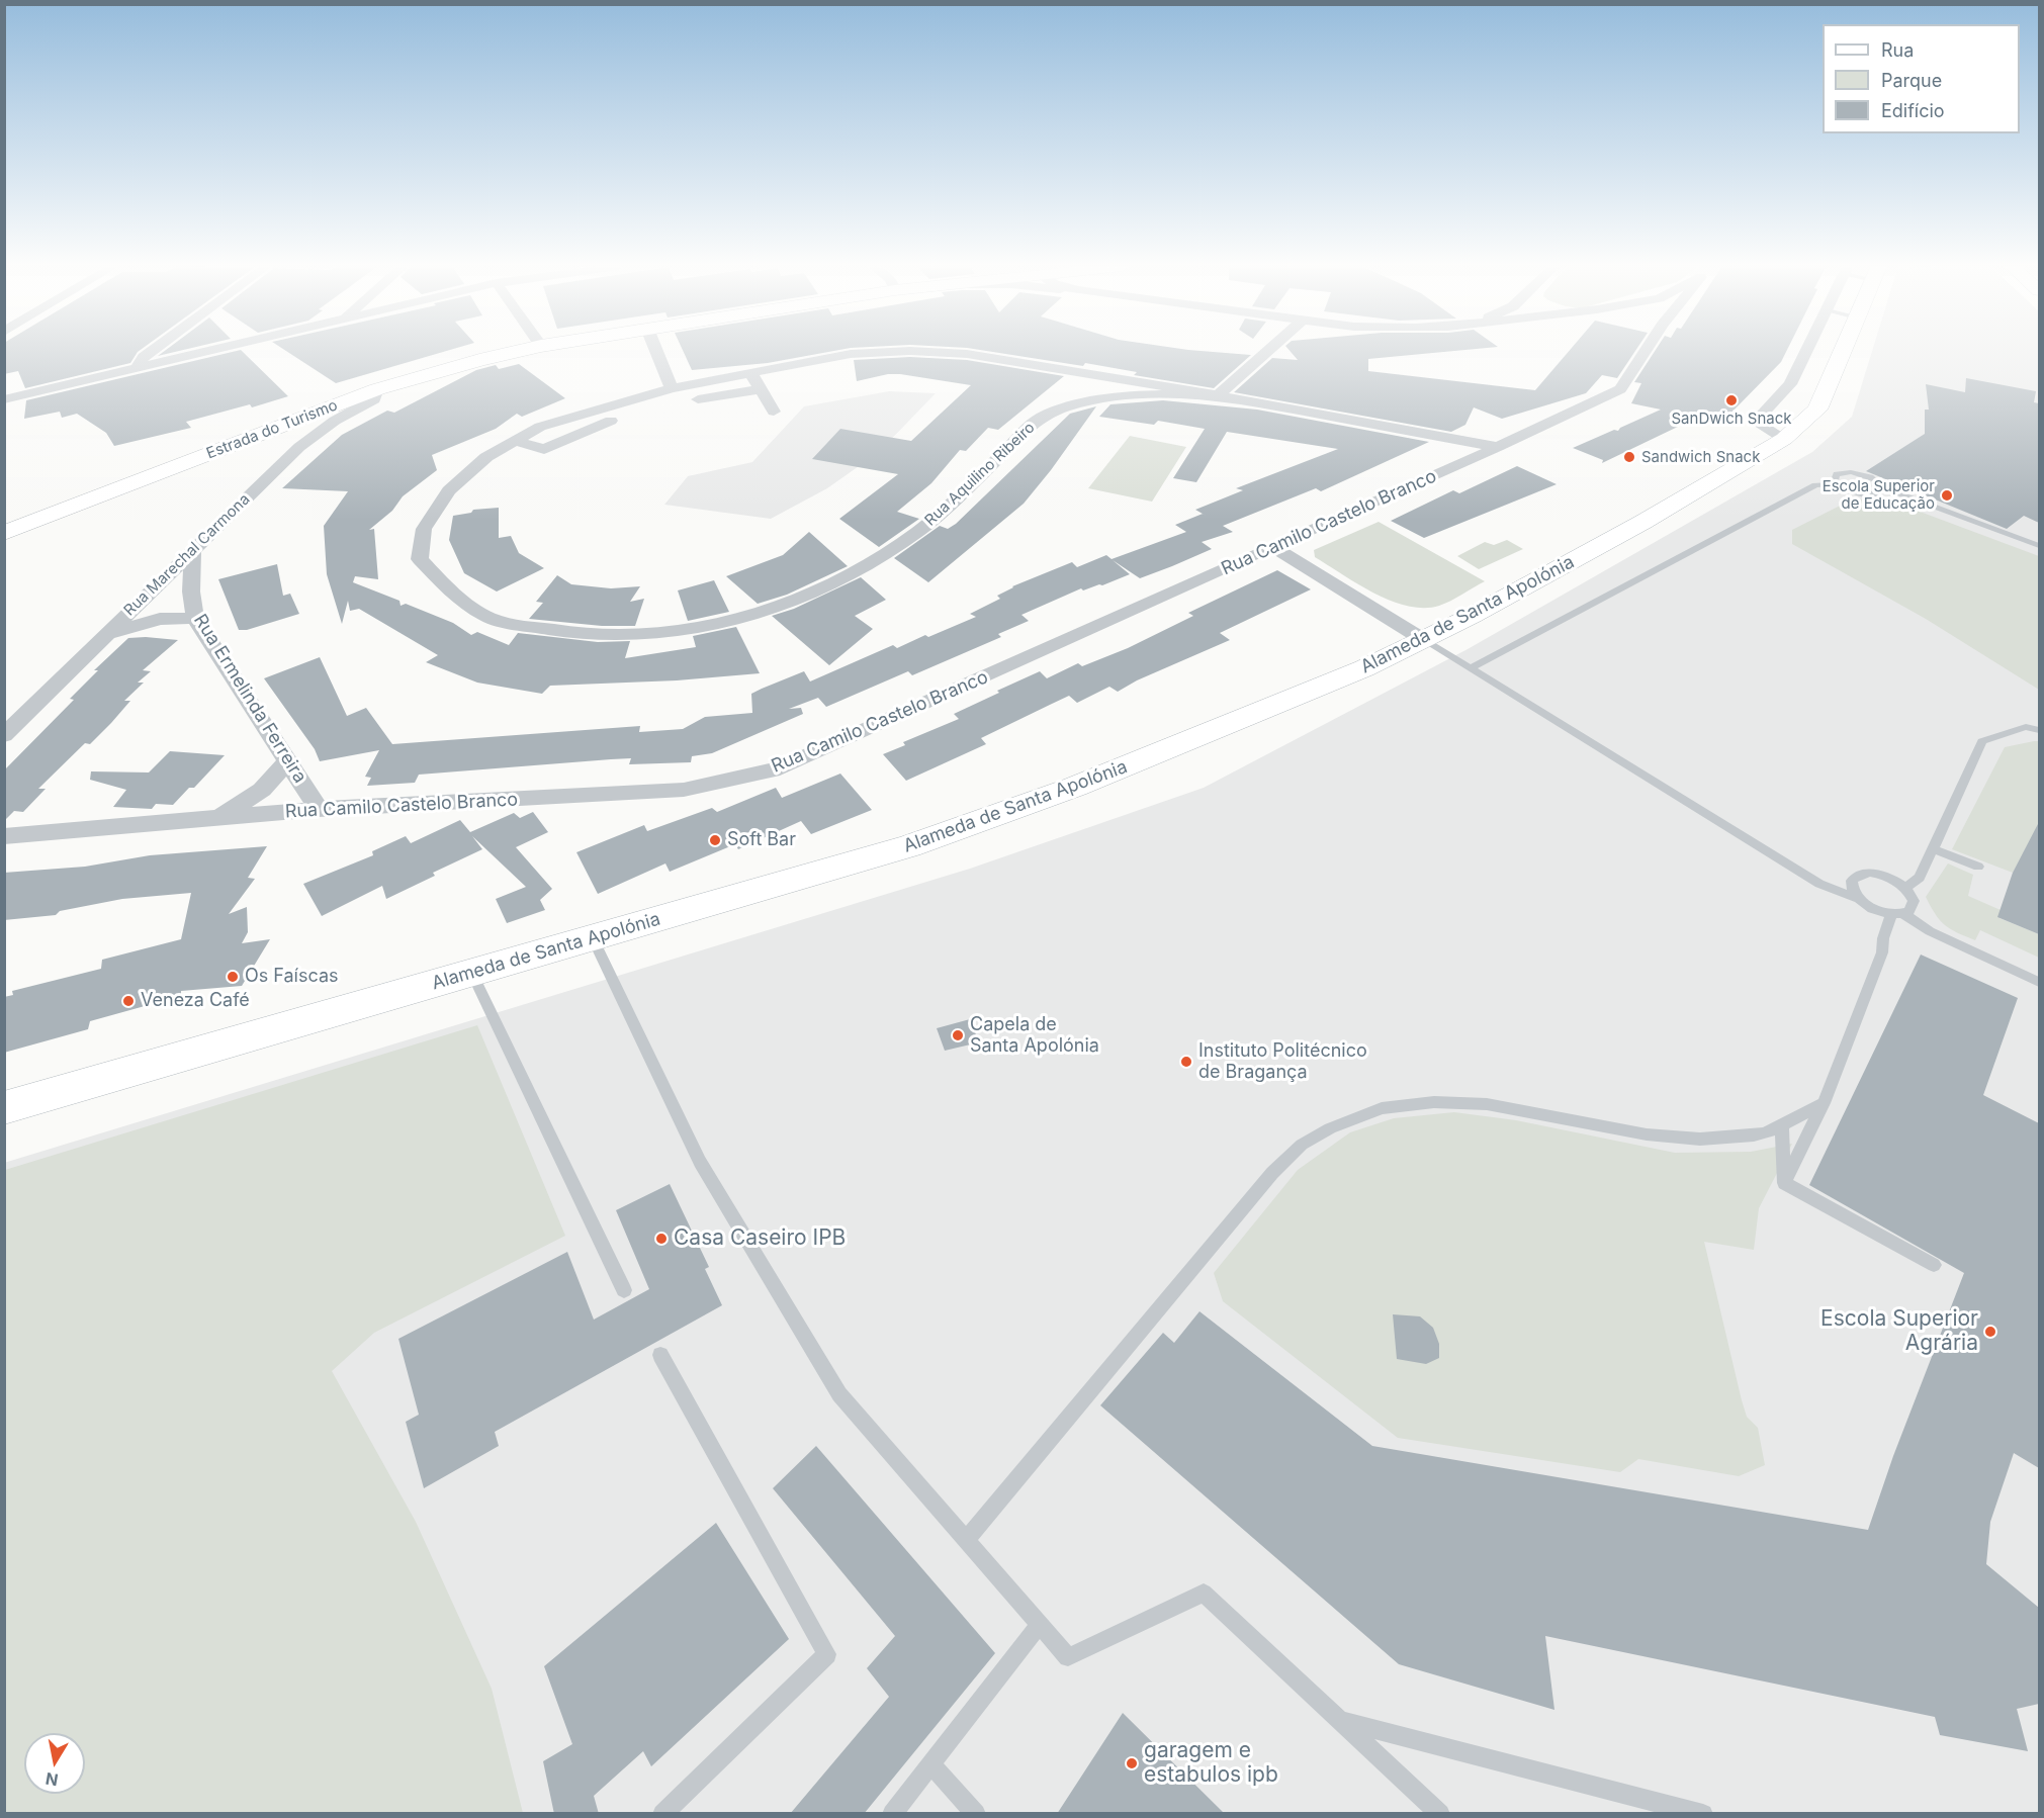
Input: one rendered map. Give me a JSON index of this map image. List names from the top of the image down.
{
  "streets": {
    "street": [
      "Estrada do Turismo",
      "Rua Aquilino Ribeiro",
      "Rua Camilo Castelo Branco",
      "Rua Marechal Carmona",
      "Alameda de Santa Apolónia",
      "Rua Ermelinda Ferreira"
    ]
  },
  "crossings": [
    ["Estrada do Turismo", "Rua Marechal Carmona"],
    ["Rua Camilo Castelo Branco", "Rua Ermelinda Ferreira"],
    ["Rua Marechal Carmona", "Rua Ermelinda Ferreira"]
  ],
  "places": [
    "SanDwich Snack",
    "Sandwich Snack",
    "Escola Superior de Educação",
    "Soft Bar",
    "Os Faíscas",
    "Veneza Café",
    "Capela de Santa Apolónia",
    "Instituto Politécnico de Bragança",
    "Casa Caseiro IPB",
    "Escola Superior Agrária",
    "garagem e estabulos ipb"
  ],
  "legend": ["Rua", "Parque", "Edifício"],
  "north": "bottom"
}
